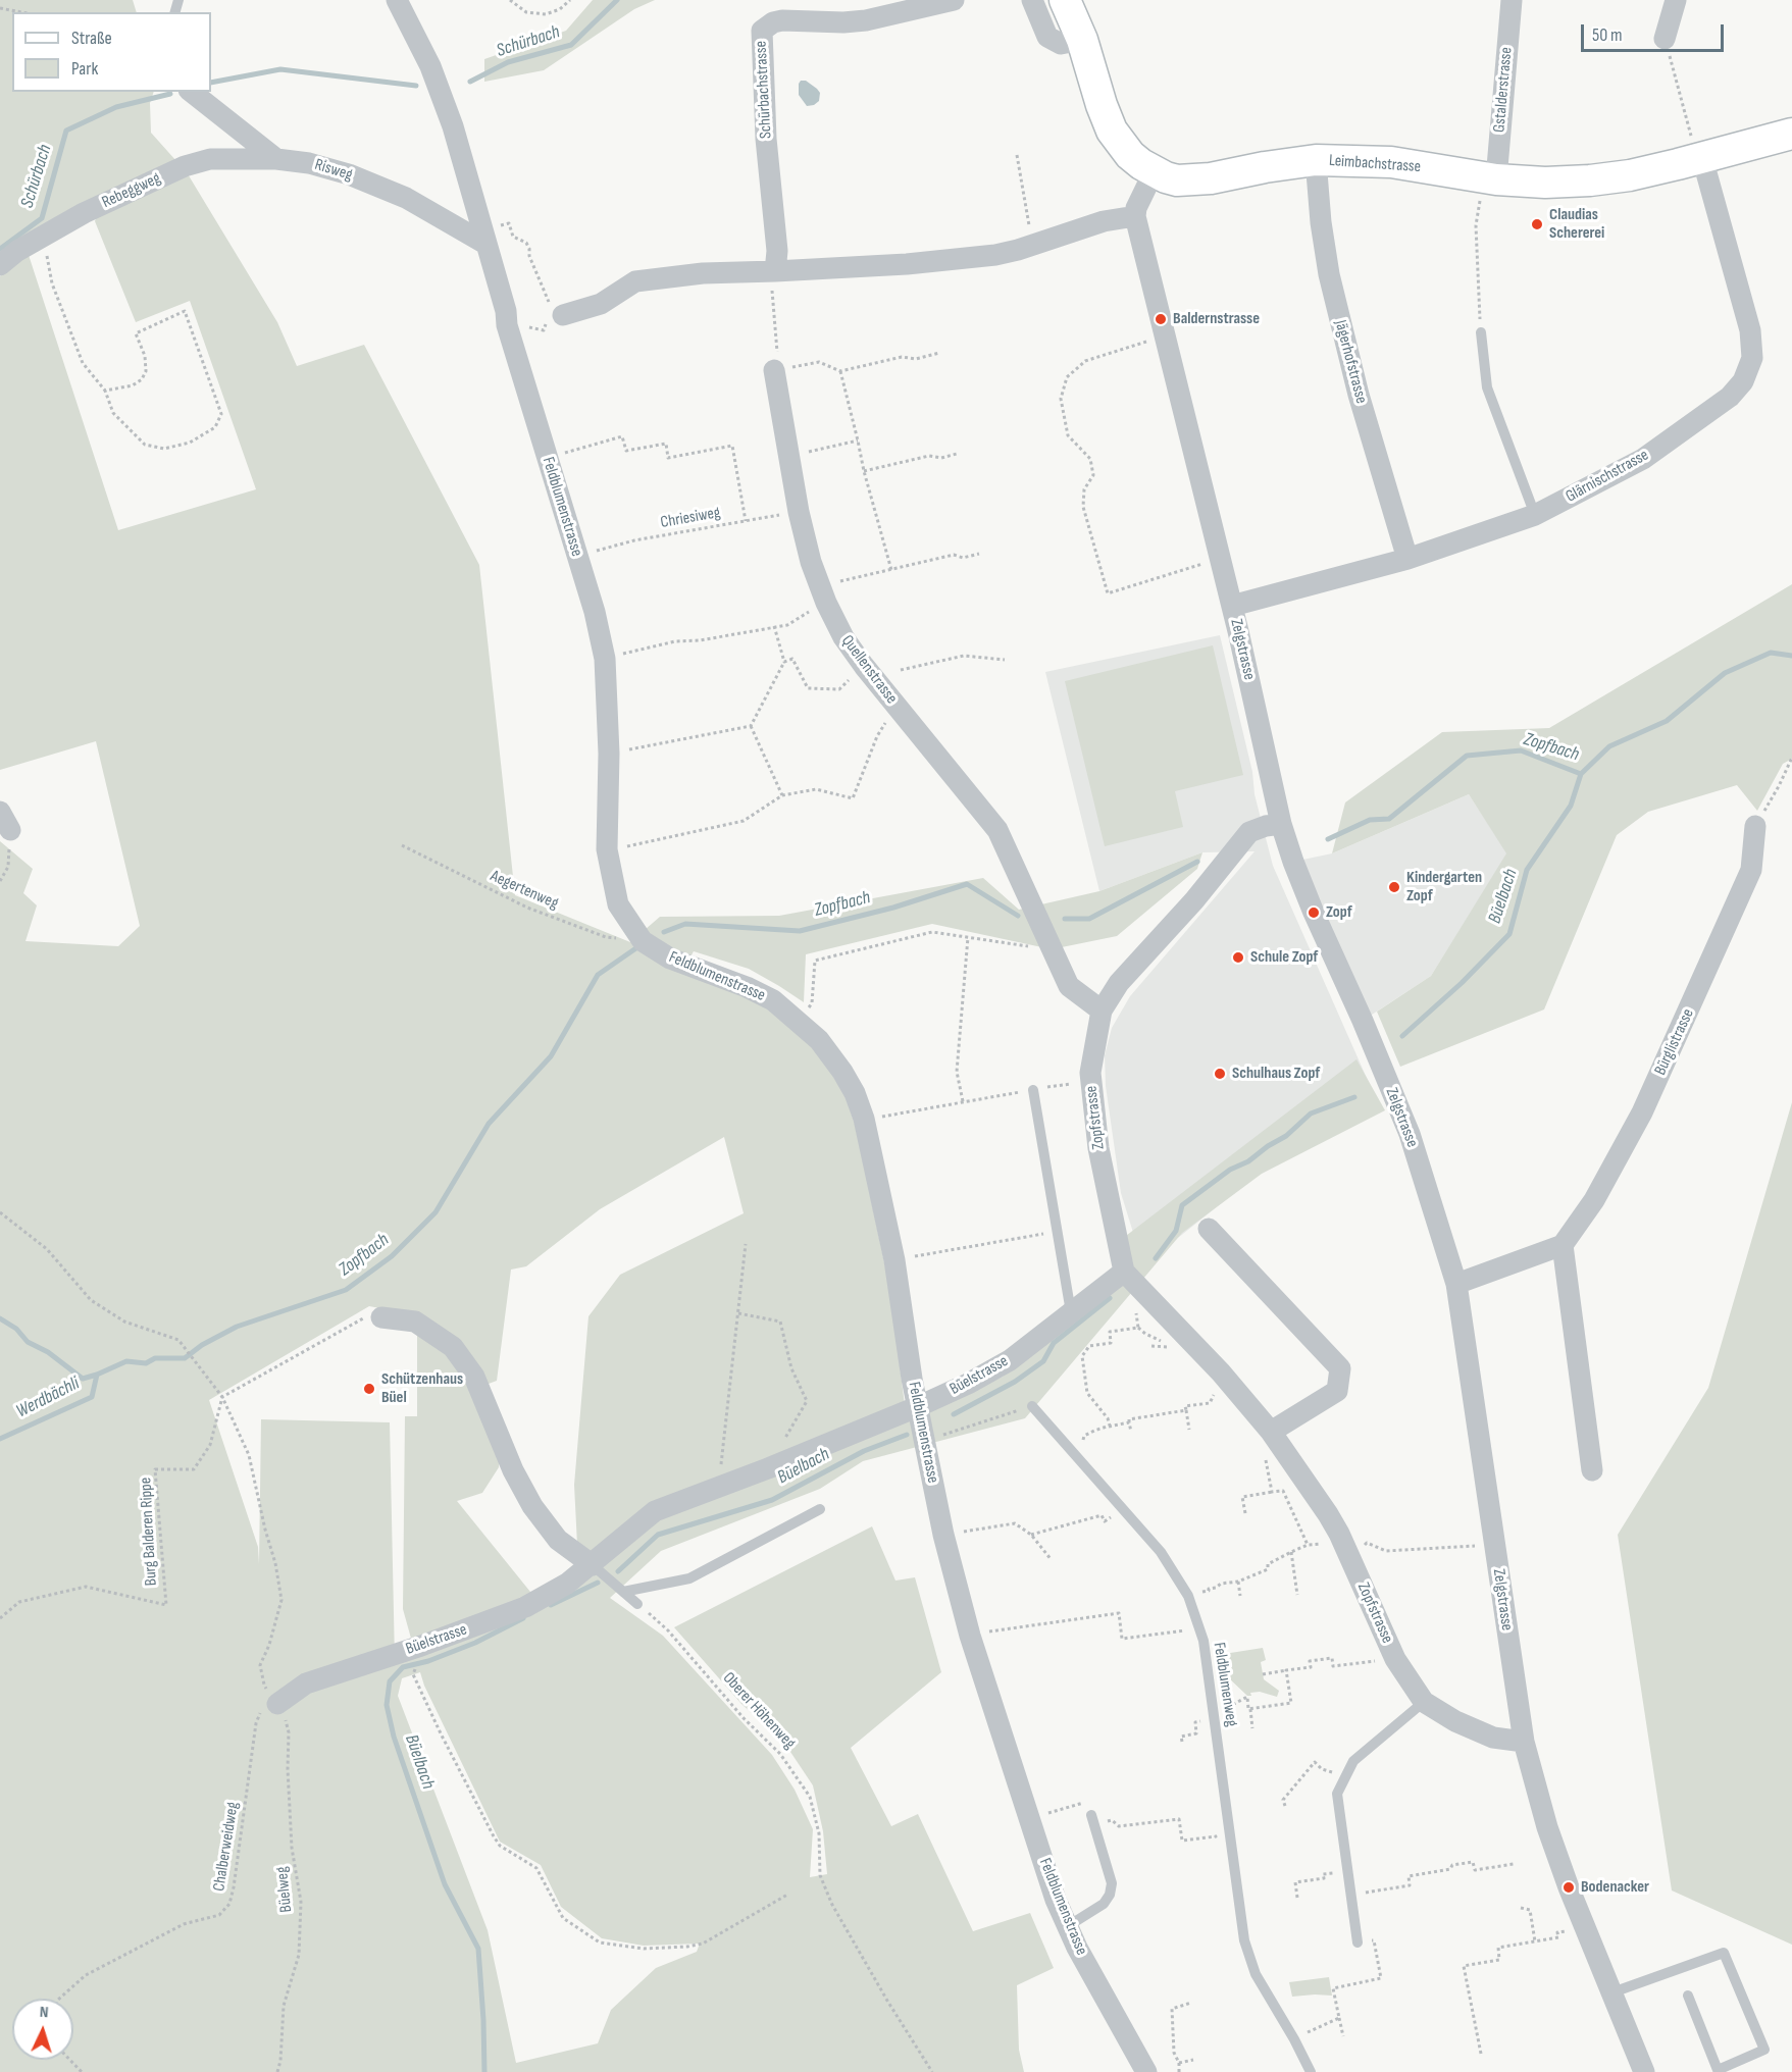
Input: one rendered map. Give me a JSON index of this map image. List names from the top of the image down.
{
  "streets": {
    "street": [
      "Schürbachstrasse",
      "Gstalderstrasse",
      "Leimbachstrasse",
      "Risweg",
      "Rebeggweg",
      "Jägerhofstrasse",
      "Glärnischstrasse",
      "Feldblumenstrasse",
      "Zelgstrasse",
      "Quellenstrasse",
      "Bürglistrasse",
      "Zopfstrasse",
      "Büelstrasse"
    ],
    "lane": ["Feldblumenweg"],
    "path": [
      "Chriesiweg",
      "Aegertenweg",
      "Burg Balderen Rippe",
      "Oberer Höhenweg",
      "Chalberweidweg",
      "Büelweg"
    ]
  },
  "crossings": [
    ["Gstalderstrasse", "Leimbachstrasse"],
    ["Leimbachstrasse", "Jägerhofstrasse"],
    ["Leimbachstrasse", "Glärnischstrasse"],
    ["Risweg", "Rebeggweg"],
    ["Risweg", "Feldblumenstrasse"],
    ["Jägerhofstrasse", "Glärnischstrasse"],
    ["Glärnischstrasse", "Zelgstrasse"],
    ["Feldblumenstrasse", "Aegertenweg"],
    ["Feldblumenstrasse", "Büelstrasse"],
    ["Chriesiweg", "Quellenstrasse"],
    ["Zelgstrasse", "Zopfstrasse"],
    ["Quellenstrasse", "Zopfstrasse"],
    ["Zopfstrasse", "Büelstrasse"],
    ["Büelstrasse", "Chalberweidweg"],
    ["Büelstrasse", "Büelweg"],
    ["Burg Balderen Rippe", "Büelweg"],
    ["Chalberweidweg", "Büelweg"]
  ],
  "water": [
    "Schürbach",
    "Zopfbach",
    "Büelbach",
    "Werdbächli"
  ],
  "places": [
    "Claudias Schererei",
    "Baldernstrasse",
    "Kindergarten Zopf",
    "Zopf",
    "Schule Zopf",
    "Schulhaus Zopf",
    "Schützenhaus Büel",
    "Bodenacker"
  ],
  "legend": ["Straße", "Park"],
  "scale_bar": "50 m",
  "north": "top"
}
